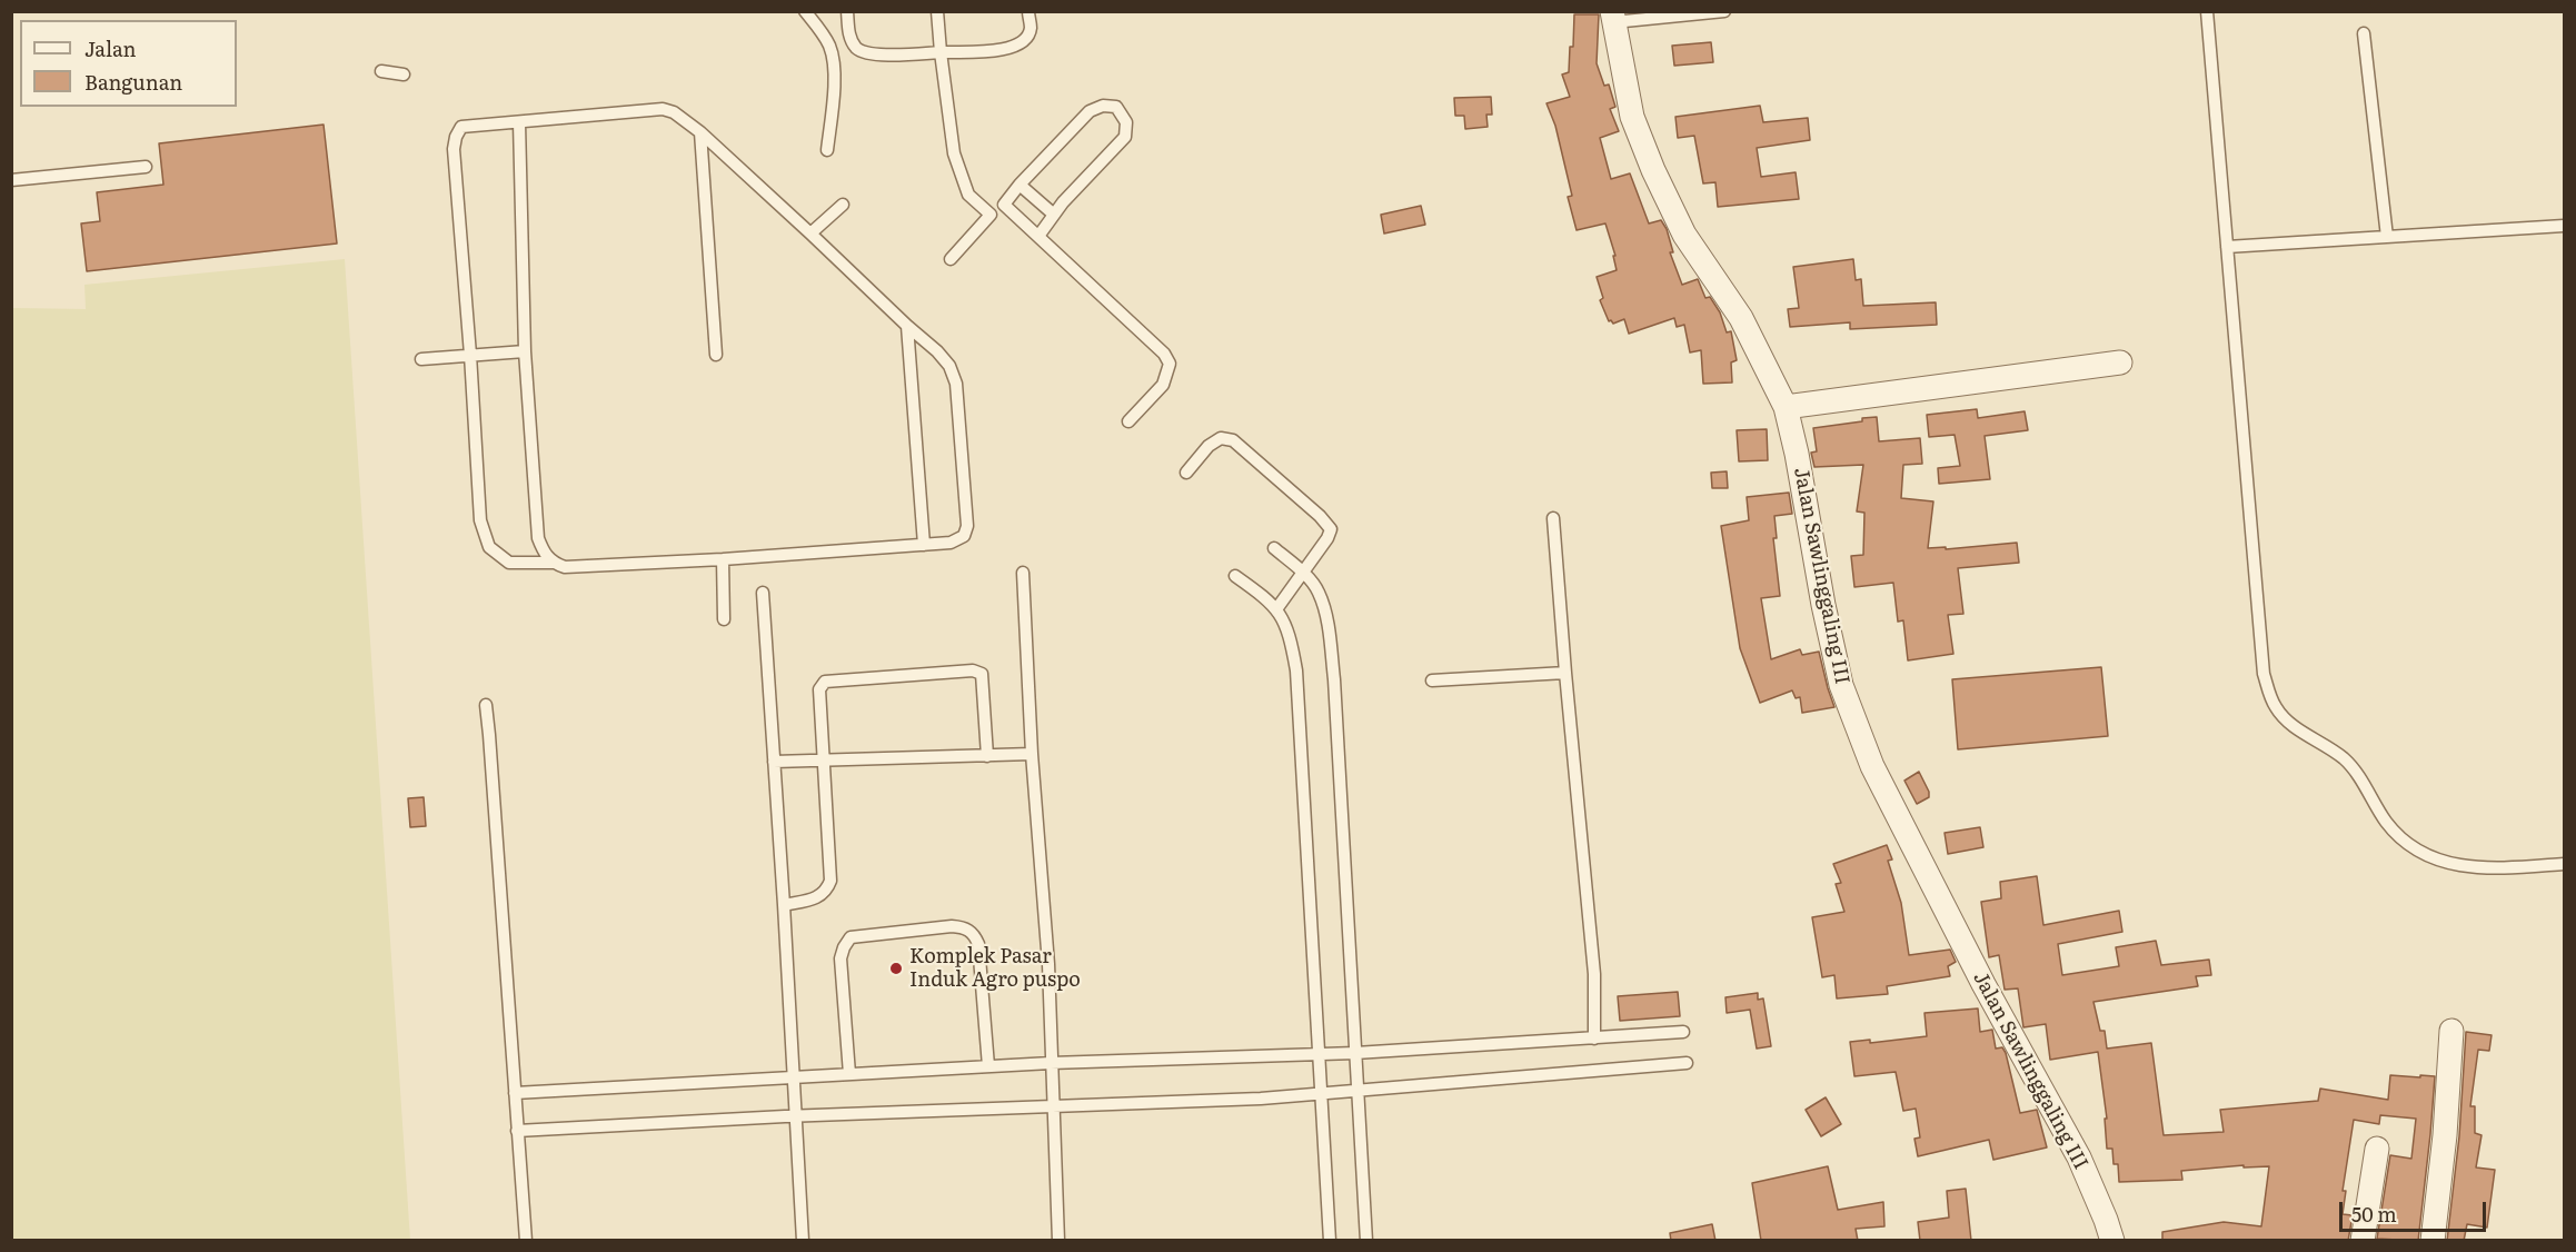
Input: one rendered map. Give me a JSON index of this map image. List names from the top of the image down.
{
  "streets": {
    "street": ["Jalan Sawlinggaling III"]
  },
  "places": ["Komplek Pasar Induk Agro puspo"],
  "legend": ["Jalan", "Bangunan"],
  "scale_bar": "50 m"
}
